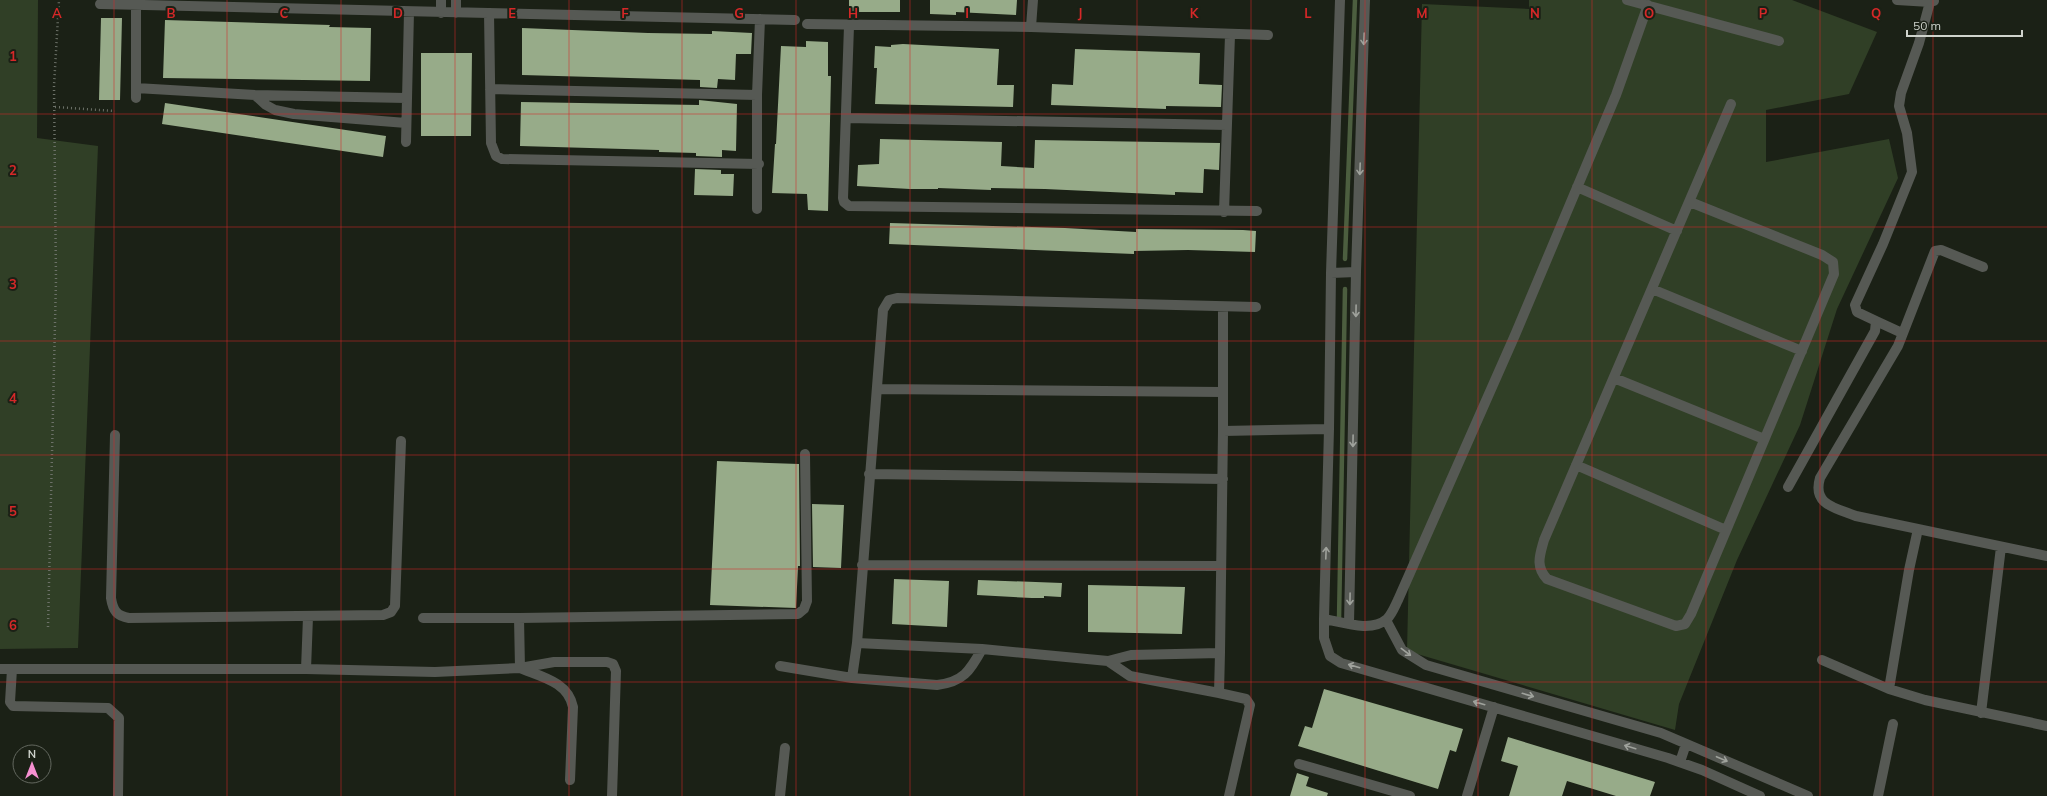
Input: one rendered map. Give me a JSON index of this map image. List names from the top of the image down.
{
  "scale_bar": "50 m",
  "north": "top",
  "grid": {
    "columns": [
      "A",
      "B",
      "C",
      "D",
      "E",
      "F",
      "G",
      "H",
      "I",
      "J",
      "K",
      "L",
      "M",
      "N",
      "O",
      "P",
      "Q"
    ],
    "rows": [
      "1",
      "2",
      "3",
      "4",
      "5",
      "6"
    ]
  }
}
